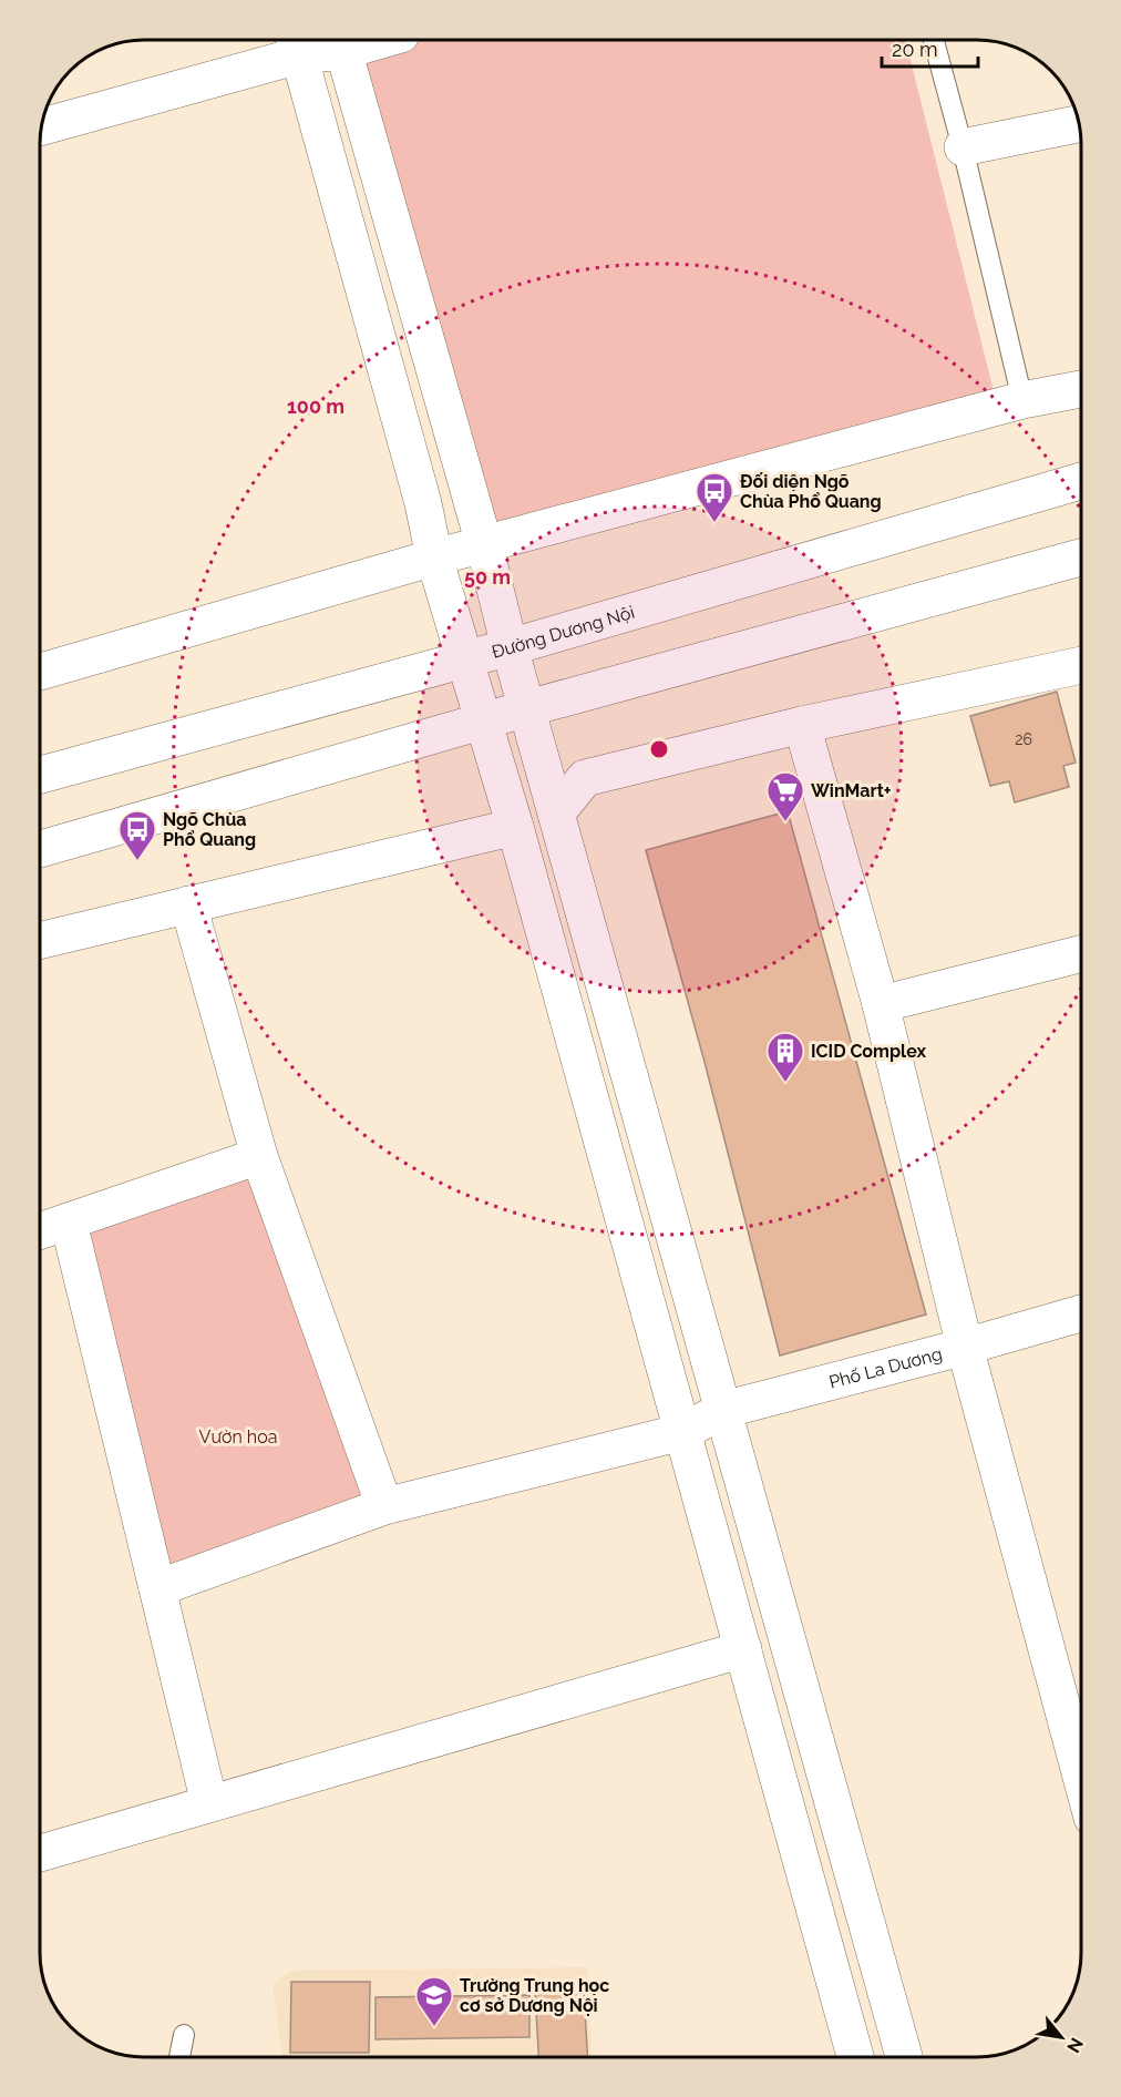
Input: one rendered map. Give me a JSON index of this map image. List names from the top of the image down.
{
  "streets": {
    "street": ["Đường Dương Nội", "Phố La Dương"]
  },
  "parks": ["Vườn hoa"],
  "places": {
    "bus stop": ["Đối diện Ngõ Chùa Phổ Quang", "Ngõ Chùa Phổ Quang"],
    "supermarket": ["WinMart+"],
    "building": ["ICID Complex"],
    "school or university": ["Trường Trung học cơ sở Dương Nội"]
  },
  "house_numbers": ["26"],
  "scale_bar": "20 m",
  "north": "bottom right",
  "rings": ["100 m", "50 m"]
}
